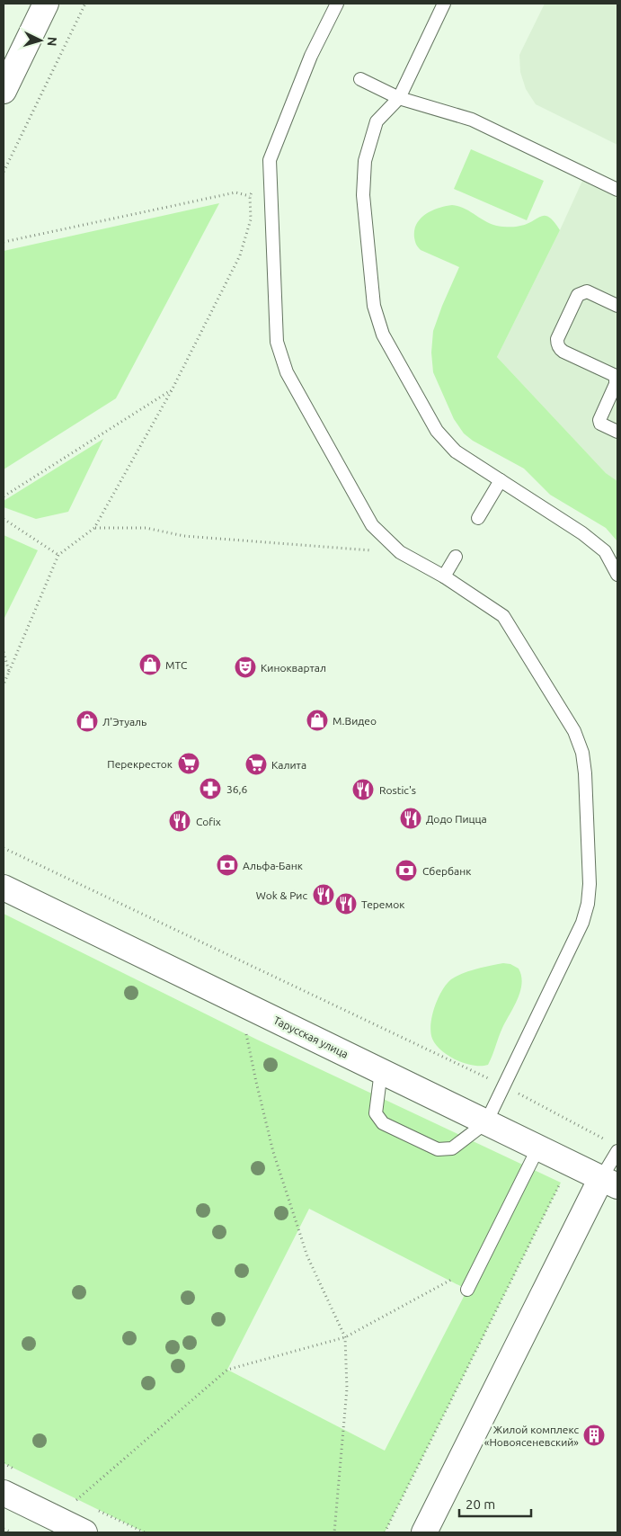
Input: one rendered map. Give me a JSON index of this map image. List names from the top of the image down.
{
  "streets": {
    "main road": ["Тарусская улица"]
  },
  "places": {
    "shop": ["МТС", "М.Видео", "Л'Этуаль"],
    "theatre": ["Киноквартал"],
    "supermarket": ["Перекресток", "Калита"],
    "pharmacy": ["36,6"],
    "restaurant": [
      "Rostic's",
      "Додо Пицца",
      "Cofix",
      "Wok & Рис",
      "Теремок"
    ],
    "bank": ["Альфа-Банк", "Сбербанк"],
    "building": ["Жилой комплекс «Новоясеневский»"]
  },
  "scale_bar": "20 m",
  "north": "right"
}
